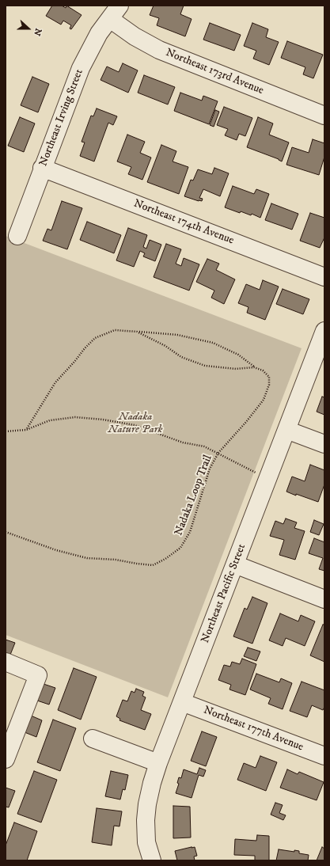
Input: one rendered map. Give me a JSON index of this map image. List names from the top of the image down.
{
  "streets": {
    "street": [
      "Northeast 173rd Avenue",
      "Northeast Irving Street",
      "Northeast 174th Avenue",
      "Northeast Pacific Street",
      "Northeast 177th Avenue"
    ],
    "path": ["Nadaka Loop Trail"]
  },
  "crossings": [
    ["Northeast 173rd Avenue", "Northeast Irving Street"],
    ["Northeast Irving Street", "Northeast 174th Avenue"],
    ["Nadaka Loop Trail", "Northeast Pacific Street"],
    ["Northeast Pacific Street", "Northeast 177th Avenue"]
  ],
  "parks": ["Nadaka Nature Park"],
  "north": "right"
}
